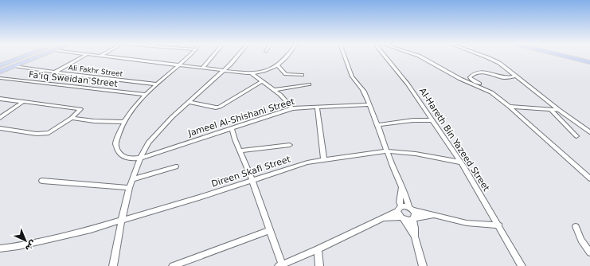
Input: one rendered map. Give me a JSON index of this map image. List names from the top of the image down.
{
  "streets": {
    "street": [
      "Ali Fakhr Street",
      "Fa'iq Sweidan Street",
      "Jameel Al-Shishani Street",
      "Al-Hareth Bin Yazeed Street",
      "Direen Skafi Street"
    ]
  },
  "crossings": [
    ["Al-Hareth Bin Yazeed Street", "Direen Skafi Street"]
  ],
  "north": "bottom right"
}
